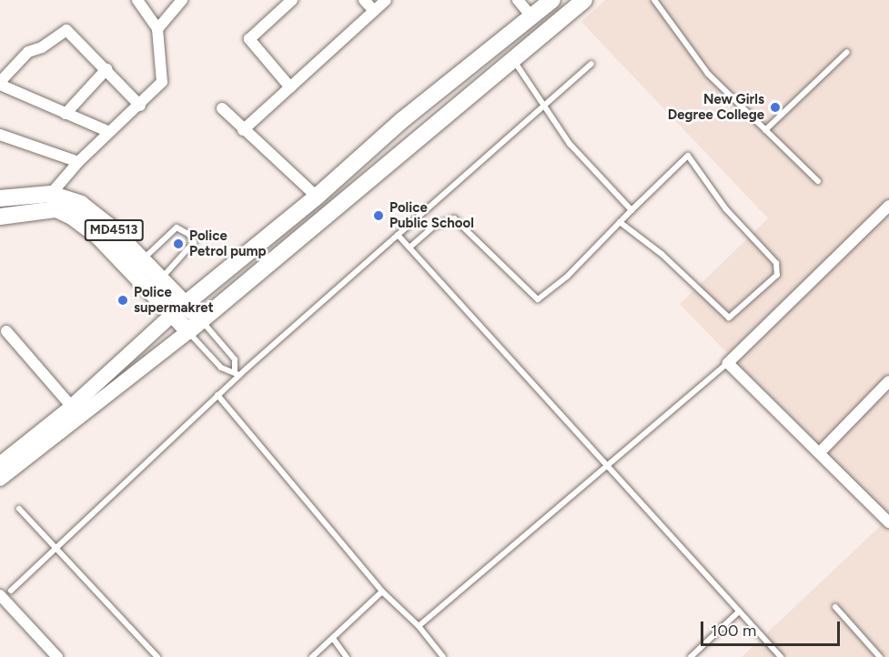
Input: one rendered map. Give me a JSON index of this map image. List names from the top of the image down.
{
  "streets": {
    "main road": ["MD4513"]
  },
  "places": [
    "New Girls Degree College",
    "Police Public School",
    "Police Petrol pump",
    "Police supermakret"
  ],
  "scale_bar": "100 m"
}
